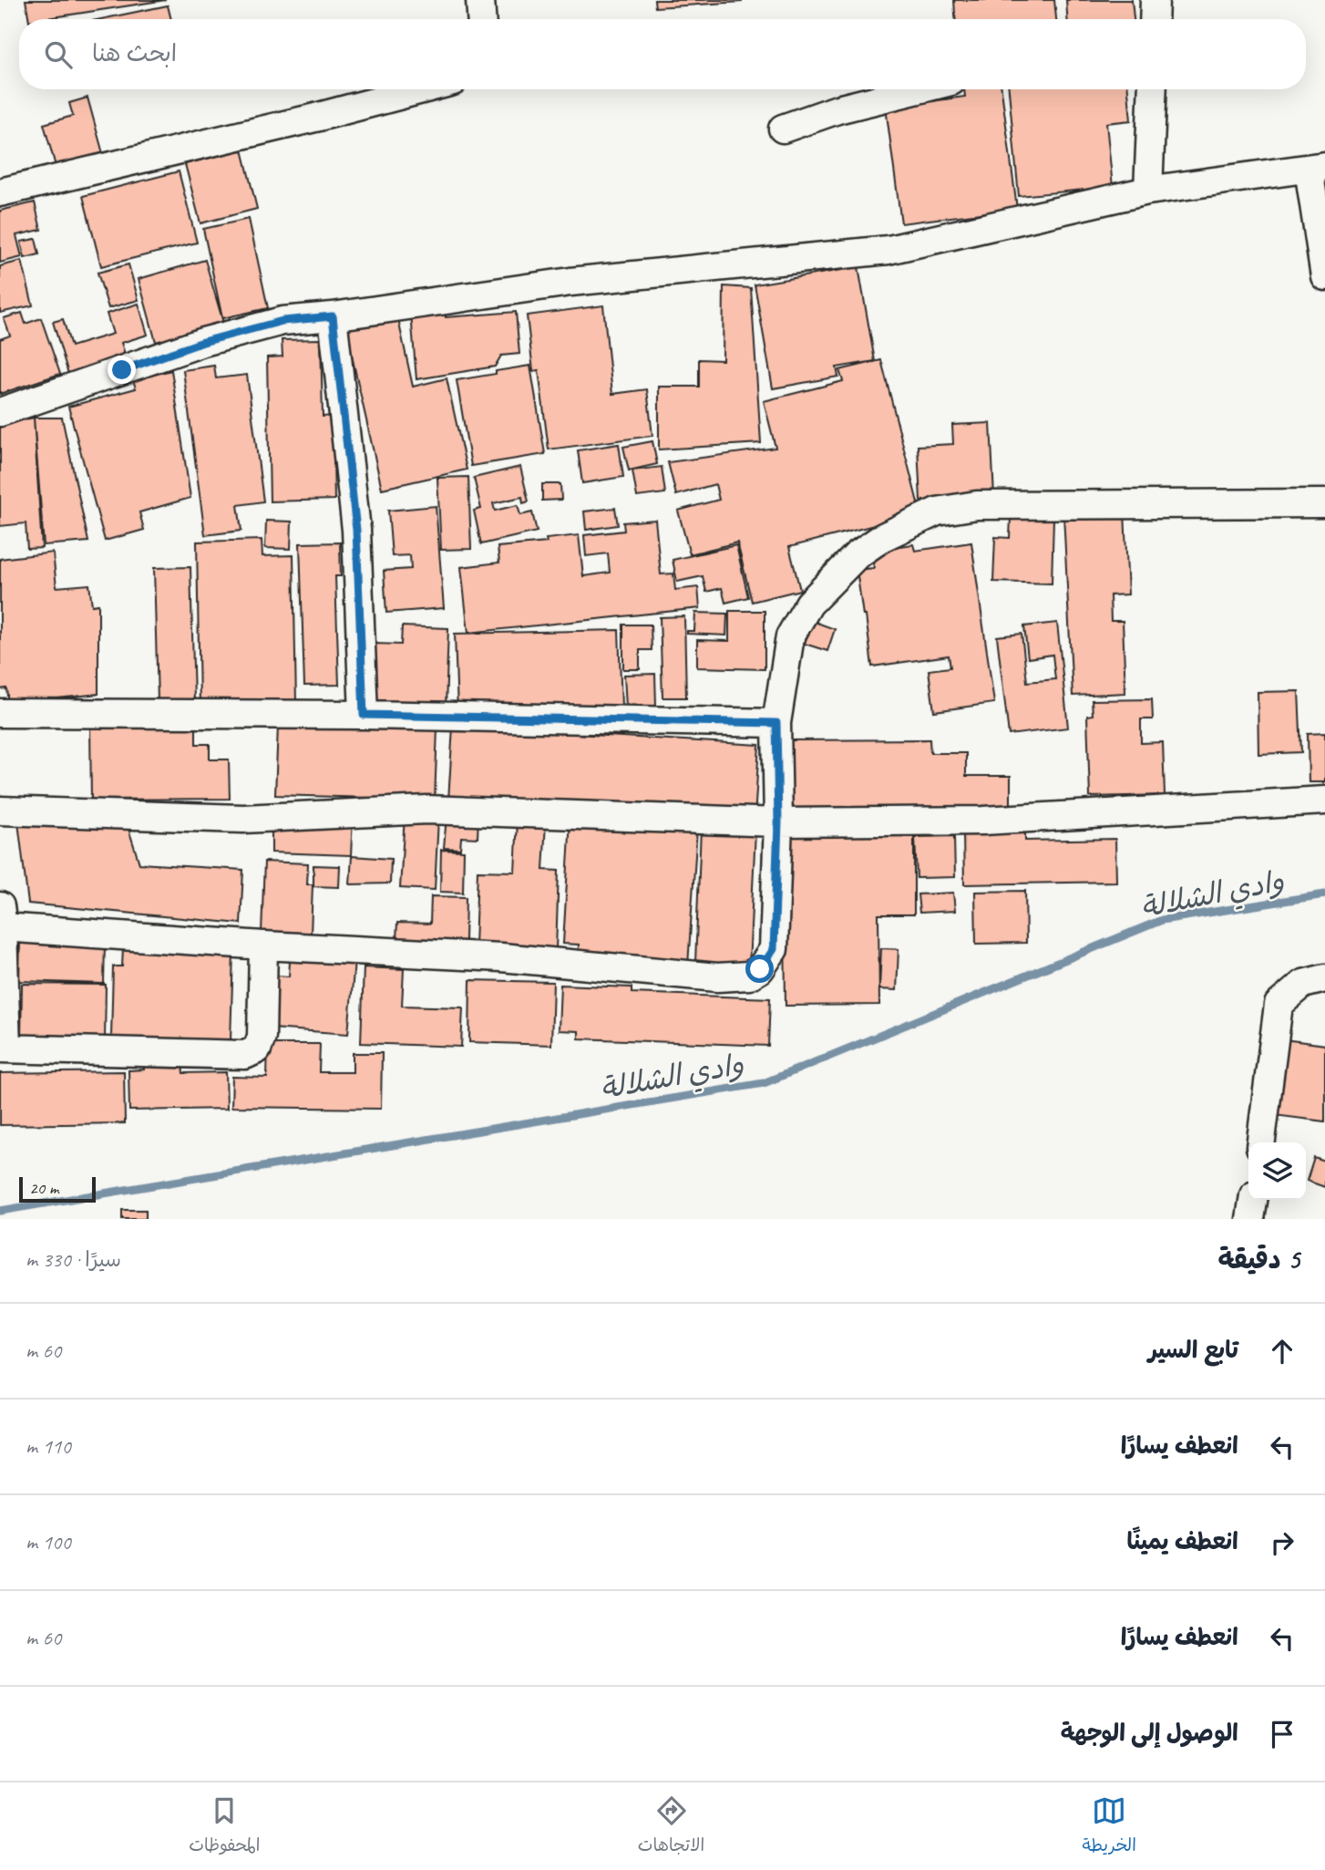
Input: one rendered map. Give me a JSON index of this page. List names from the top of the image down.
{
  "water": ["وادي الشلالة"],
  "scale_bar": "20 m",
  "page": {
    "search": "ابحث هنا",
    "scale": "20 m",
    "heading": ["5 دقيقة", "سيرًا · 330 m"],
    "list": [
      ["تابع السير", "60 m"],
      ["انعطف يسارًا", "110 m"],
      ["انعطف يمينًا", "100 m"],
      ["انعطف يسارًا", "60 m"],
      "الوصول إلى الوجهة"
    ],
    "nav": ["الخريطة", "الاتجاهات", "المحفوظات"]
  }
}
